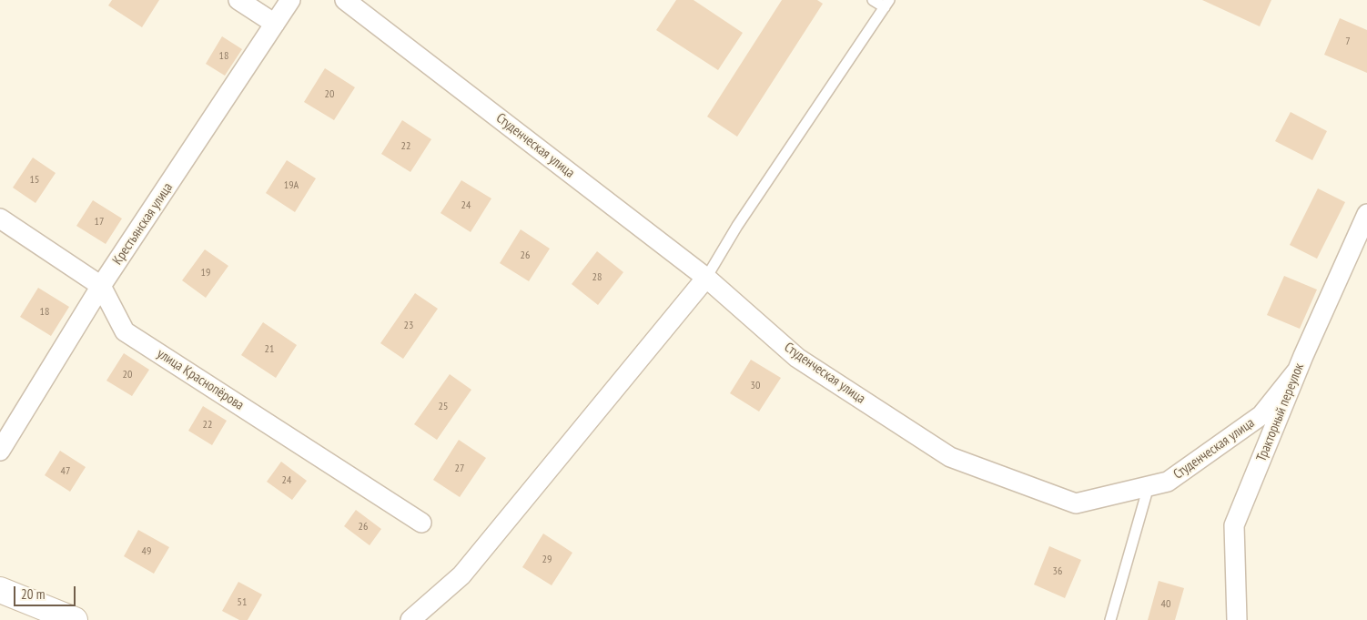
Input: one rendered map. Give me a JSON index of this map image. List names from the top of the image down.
{
  "streets": {
    "street": [
      "Студенческая улица",
      "Крестьянская улица",
      "улица Краснопёрова",
      "Тракторный переулок"
    ]
  },
  "crossings": [
    ["Студенческая улица", "Тракторный переулок"],
    ["Крестьянская улица", "улица Краснопёрова"]
  ],
  "house_numbers": [
    "7",
    "18",
    "20",
    "22",
    "15",
    "19А",
    "24",
    "17",
    "26",
    "19",
    "28",
    "18",
    "23",
    "21",
    "20",
    "30",
    "25",
    "22",
    "27",
    "47",
    "24",
    "26",
    "49",
    "29",
    "36",
    "51",
    "40"
  ],
  "scale_bar": "20 m"
}
